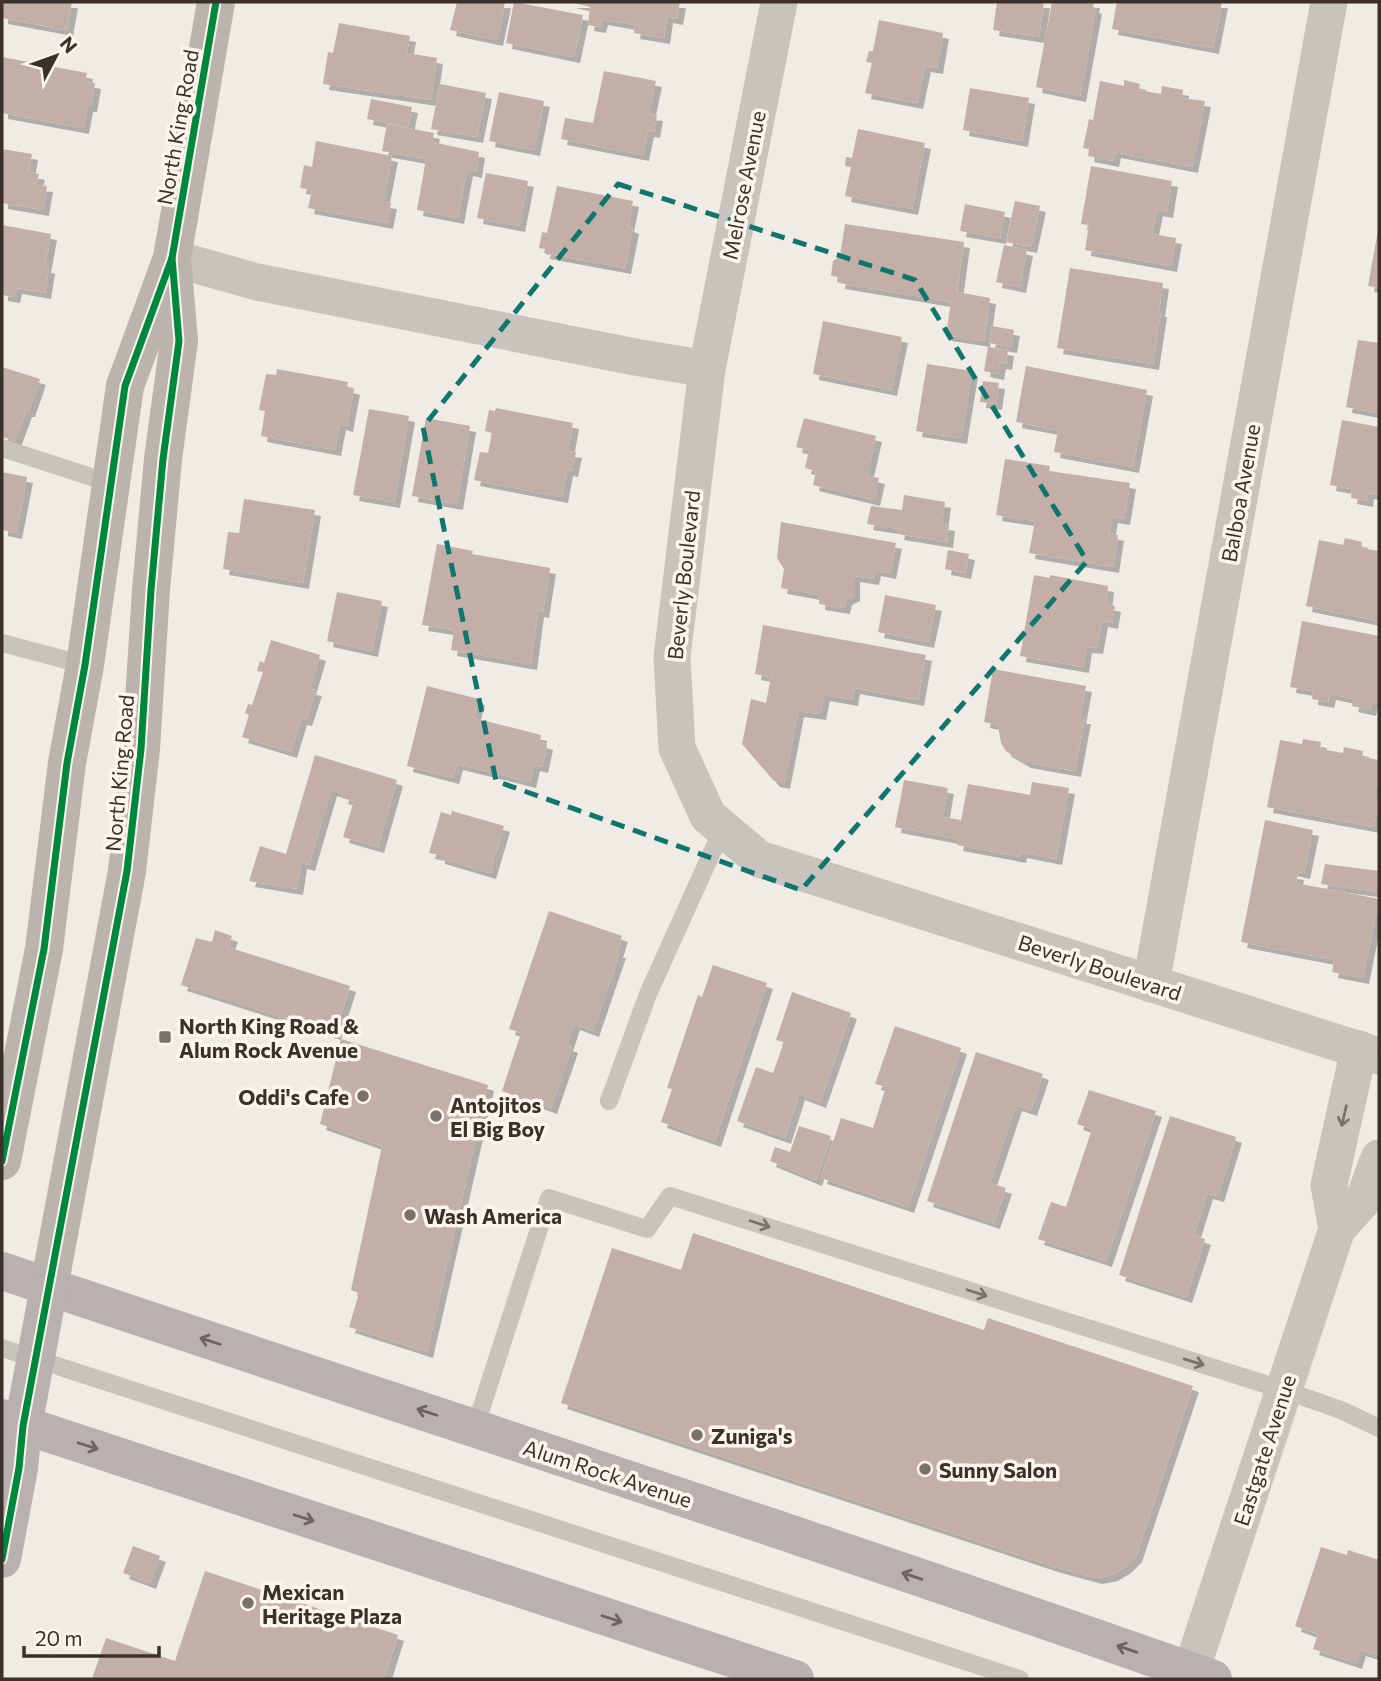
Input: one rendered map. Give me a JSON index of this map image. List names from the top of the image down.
{
  "streets": {
    "main road": ["North King Road", "Alum Rock Avenue"],
    "street": [
      "Melrose Avenue",
      "Balboa Avenue",
      "Beverly Boulevard",
      "Eastgate Avenue"
    ]
  },
  "crossings": [
    ["North King Road", "Alum Rock Avenue"],
    ["Melrose Avenue", "Beverly Boulevard"],
    ["Balboa Avenue", "Beverly Boulevard"],
    ["Beverly Boulevard", "Eastgate Avenue"],
    ["Eastgate Avenue", "Alum Rock Avenue"]
  ],
  "places": {
    "transit": ["North King Road & Alum Rock Avenue"],
    "other": [
      "Oddi's Cafe",
      "Antojitos El Big Boy",
      "Wash America",
      "Zuniga's",
      "Sunny Salon",
      "Mexican Heritage Plaza"
    ]
  },
  "scale_bar": "20 m",
  "north": "top right"
}
